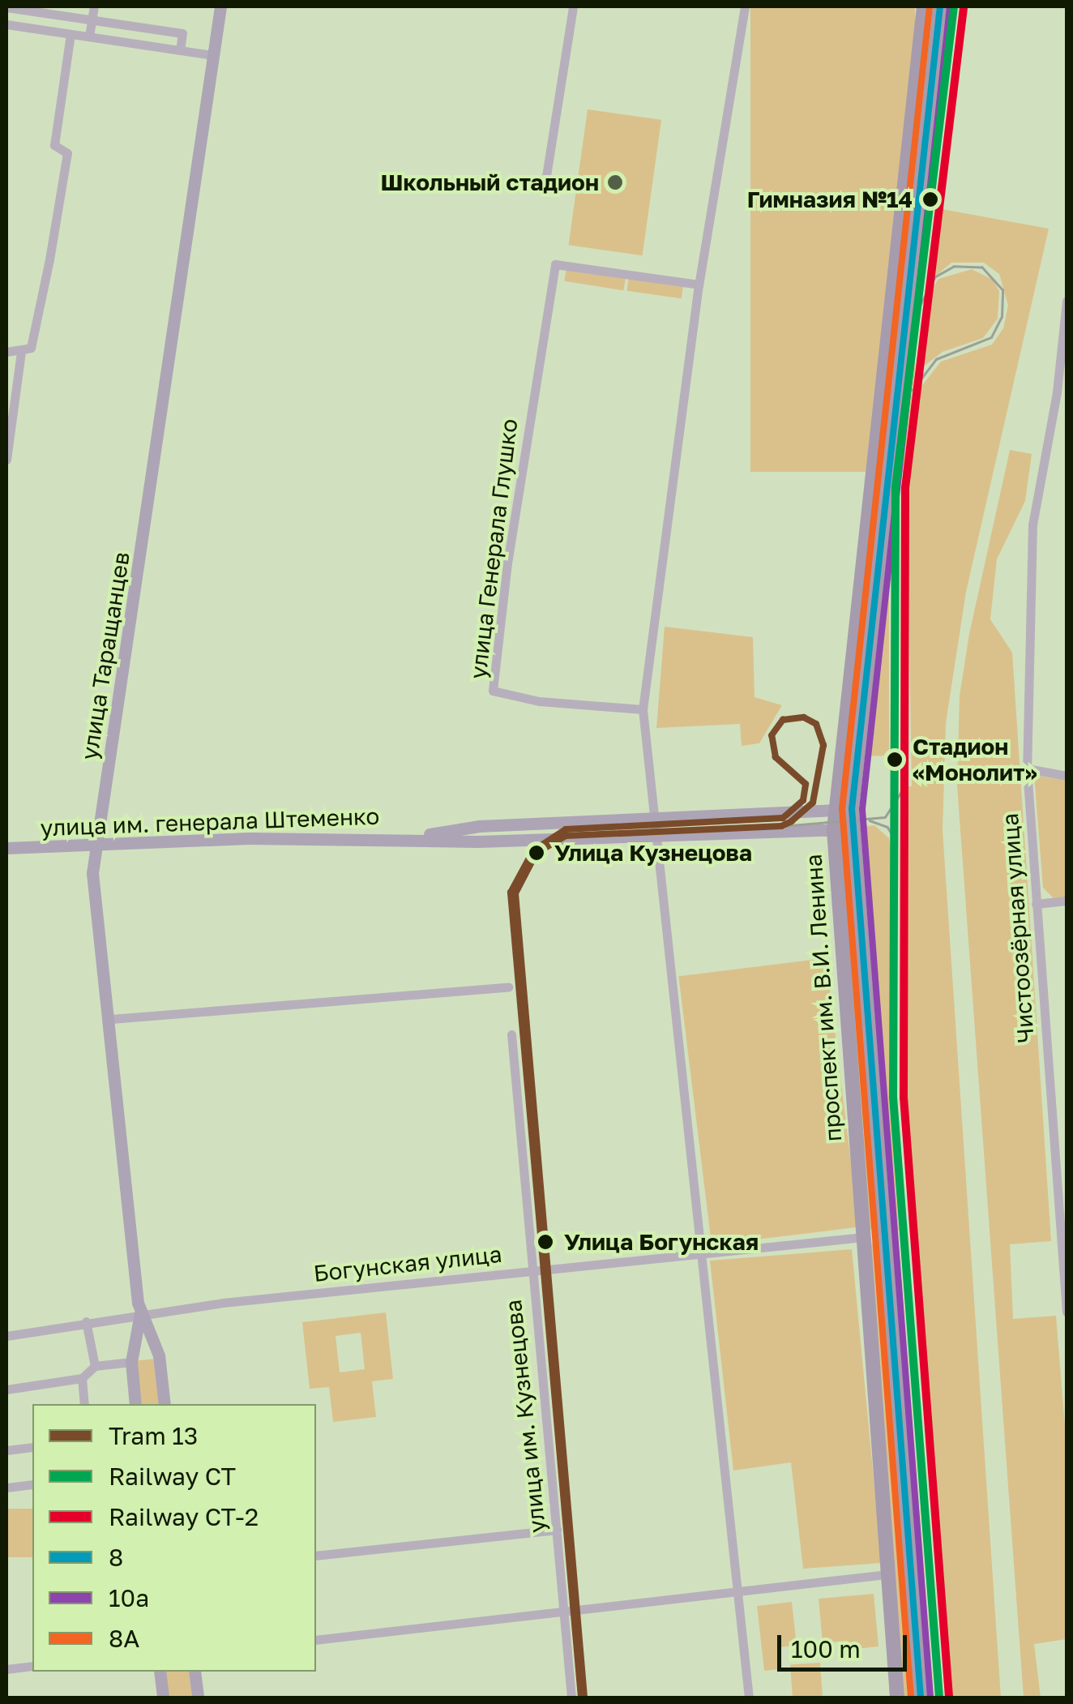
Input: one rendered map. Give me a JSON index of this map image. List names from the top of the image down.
{
  "streets": {
    "main road": ["проспект им. В.И. Ленина"],
    "street": [
      "улица Генерала Глушко",
      "улица Таращанцев",
      "улица им. генерала Штеменко",
      "Чистоозёрная улица",
      "Богунская улица",
      "улица им. Кузнецова"
    ]
  },
  "crossings": [
    ["улица Таращанцев", "улица им. генерала Штеменко"],
    ["улица Таращанцев", "Богунская улица"],
    ["улица им. генерала Штеменко", "проспект им. В.И. Ленина"],
    ["проспект им. В.И. Ленина", "Богунская улица"],
    ["Богунская улица", "улица им. Кузнецова"]
  ],
  "places": [
    "Школьный стадион",
    "Гимназия №14",
    "Стадион «Монолит»",
    "Улица Кузнецова",
    "Улица Богунская"
  ],
  "lines": [
    "rail line СТ",
    "transit line 8",
    "transit line 8А",
    "transit line 10а",
    "rail line СТ-2",
    "tram line 13"
  ],
  "legend": [
    "Tram 13",
    "Railway СТ",
    "Railway СТ-2",
    "8",
    "10а",
    "8А"
  ],
  "scale_bar": "100 m"
}
